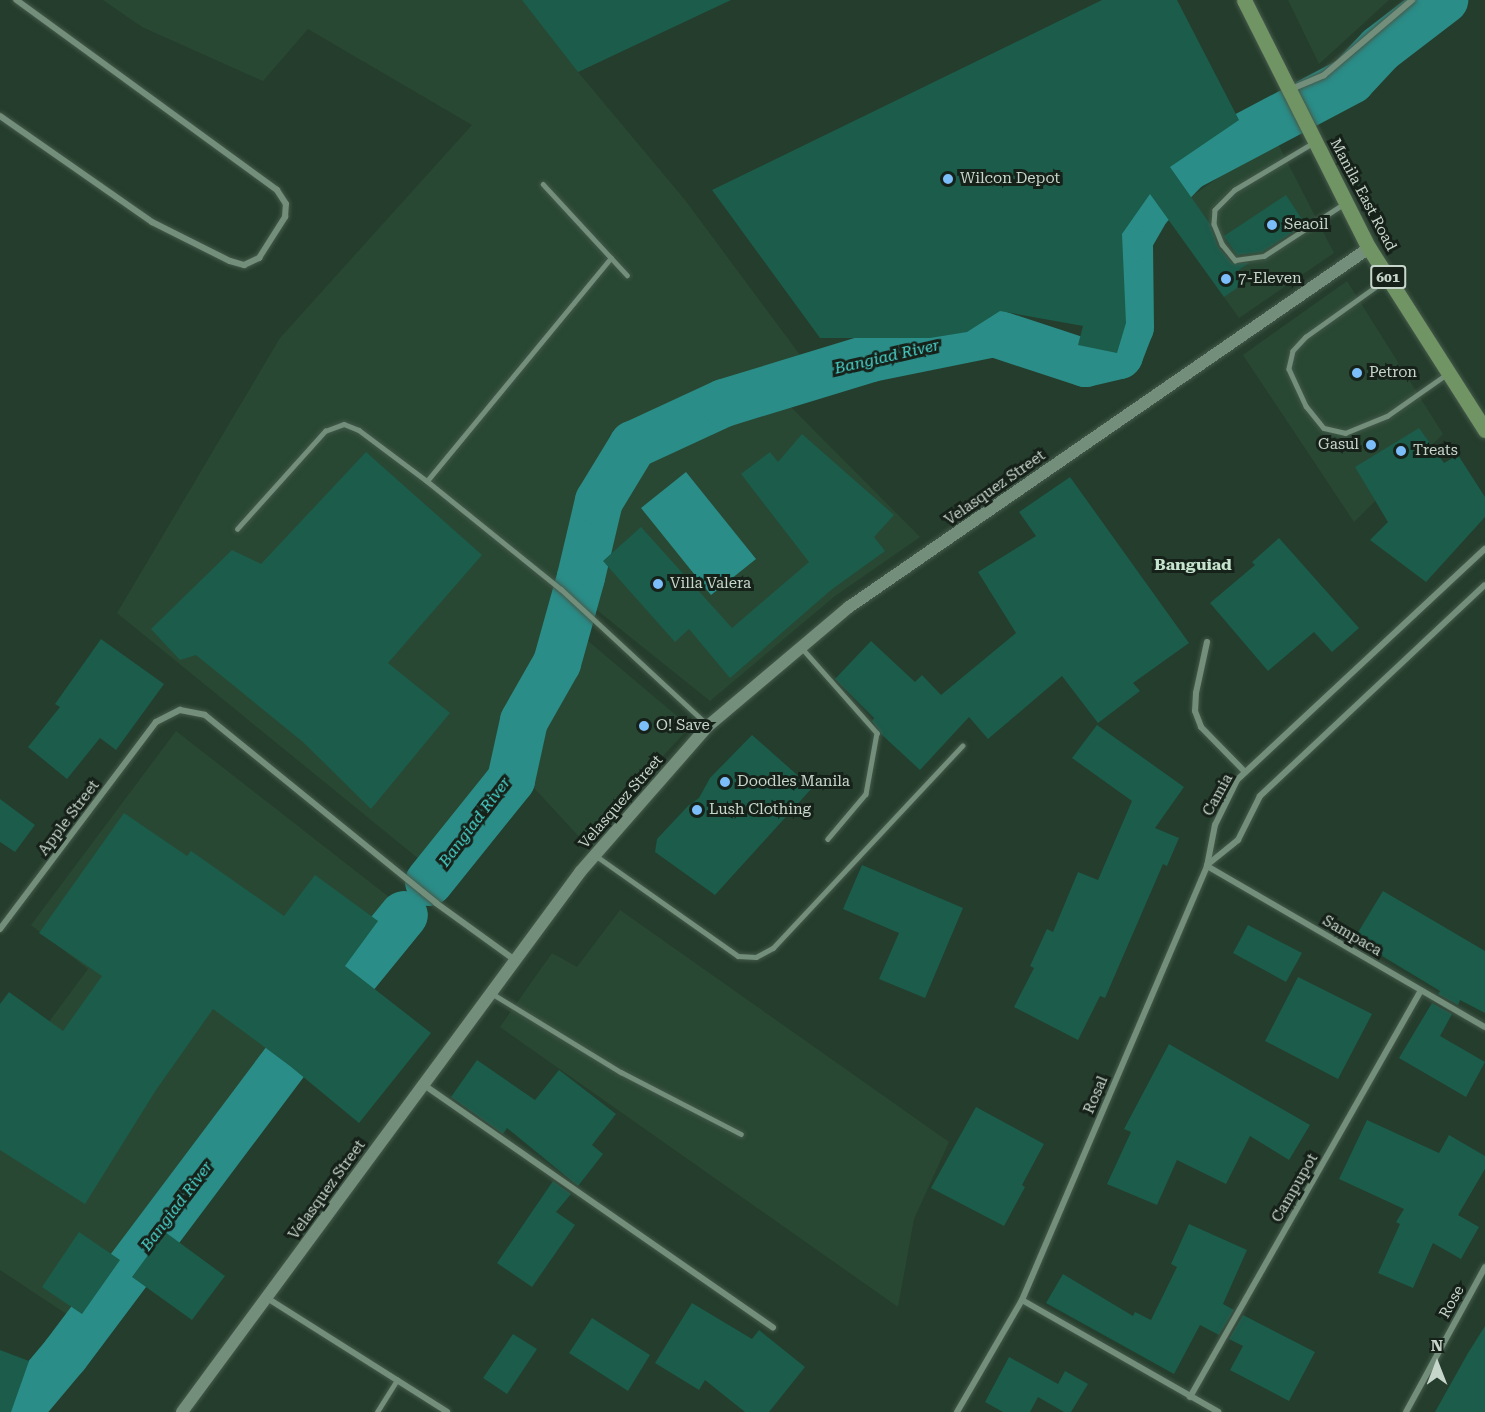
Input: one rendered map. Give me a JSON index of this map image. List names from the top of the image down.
{
  "streets": {
    "main road": ["Manila East Road", "601", "Velasquez Street"],
    "street": [
      "Camia",
      "Apple Street",
      "Sampaca",
      "Rosal",
      "Campupot",
      "Rose"
    ]
  },
  "crossings": [
    ["Manila East Road", "Velasquez Street"],
    ["Velasquez Street", "Apple Street"],
    ["Camia", "Sampaca"],
    ["Camia", "Rosal"],
    ["Sampaca", "Rosal"],
    ["Sampaca", "Campupot"]
  ],
  "districts": ["Banguiad"],
  "water": ["Bangiad River"],
  "places": [
    "Wilcon Depot",
    "Seaoil",
    "7-Eleven",
    "Petron",
    "Gasul",
    "Treats",
    "Villa Valera",
    "O! Save",
    "Doodles Manila",
    "Lush Clothing"
  ],
  "north": "top"
}
